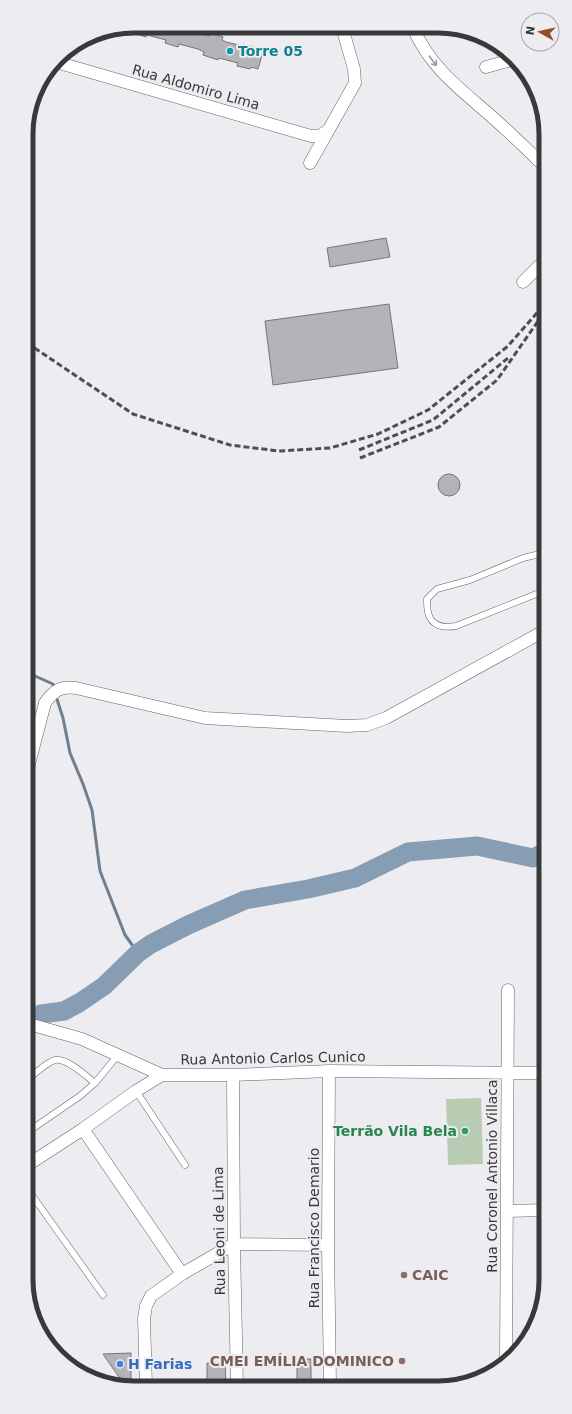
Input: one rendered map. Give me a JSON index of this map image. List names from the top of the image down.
{
  "streets": {
    "street": [
      "Rua Aldomiro Lima",
      "Rua Antonio Carlos Cunico",
      "Rua Coronel Antonio Villaca",
      "Rua Francisco Demario",
      "Rua Leoni de Lima"
    ]
  },
  "crossings": [
    ["Rua Antonio Carlos Cunico", "Rua Coronel Antonio Villaca"],
    ["Rua Antonio Carlos Cunico", "Rua Francisco Demario"],
    ["Rua Antonio Carlos Cunico", "Rua Leoni de Lima"]
  ],
  "places": [
    "Torre 05",
    "Terrão Vila Bela",
    "CAIC",
    "CMEI EMÍLIA DOMINICO",
    "H Farias"
  ],
  "north": "left"
}
